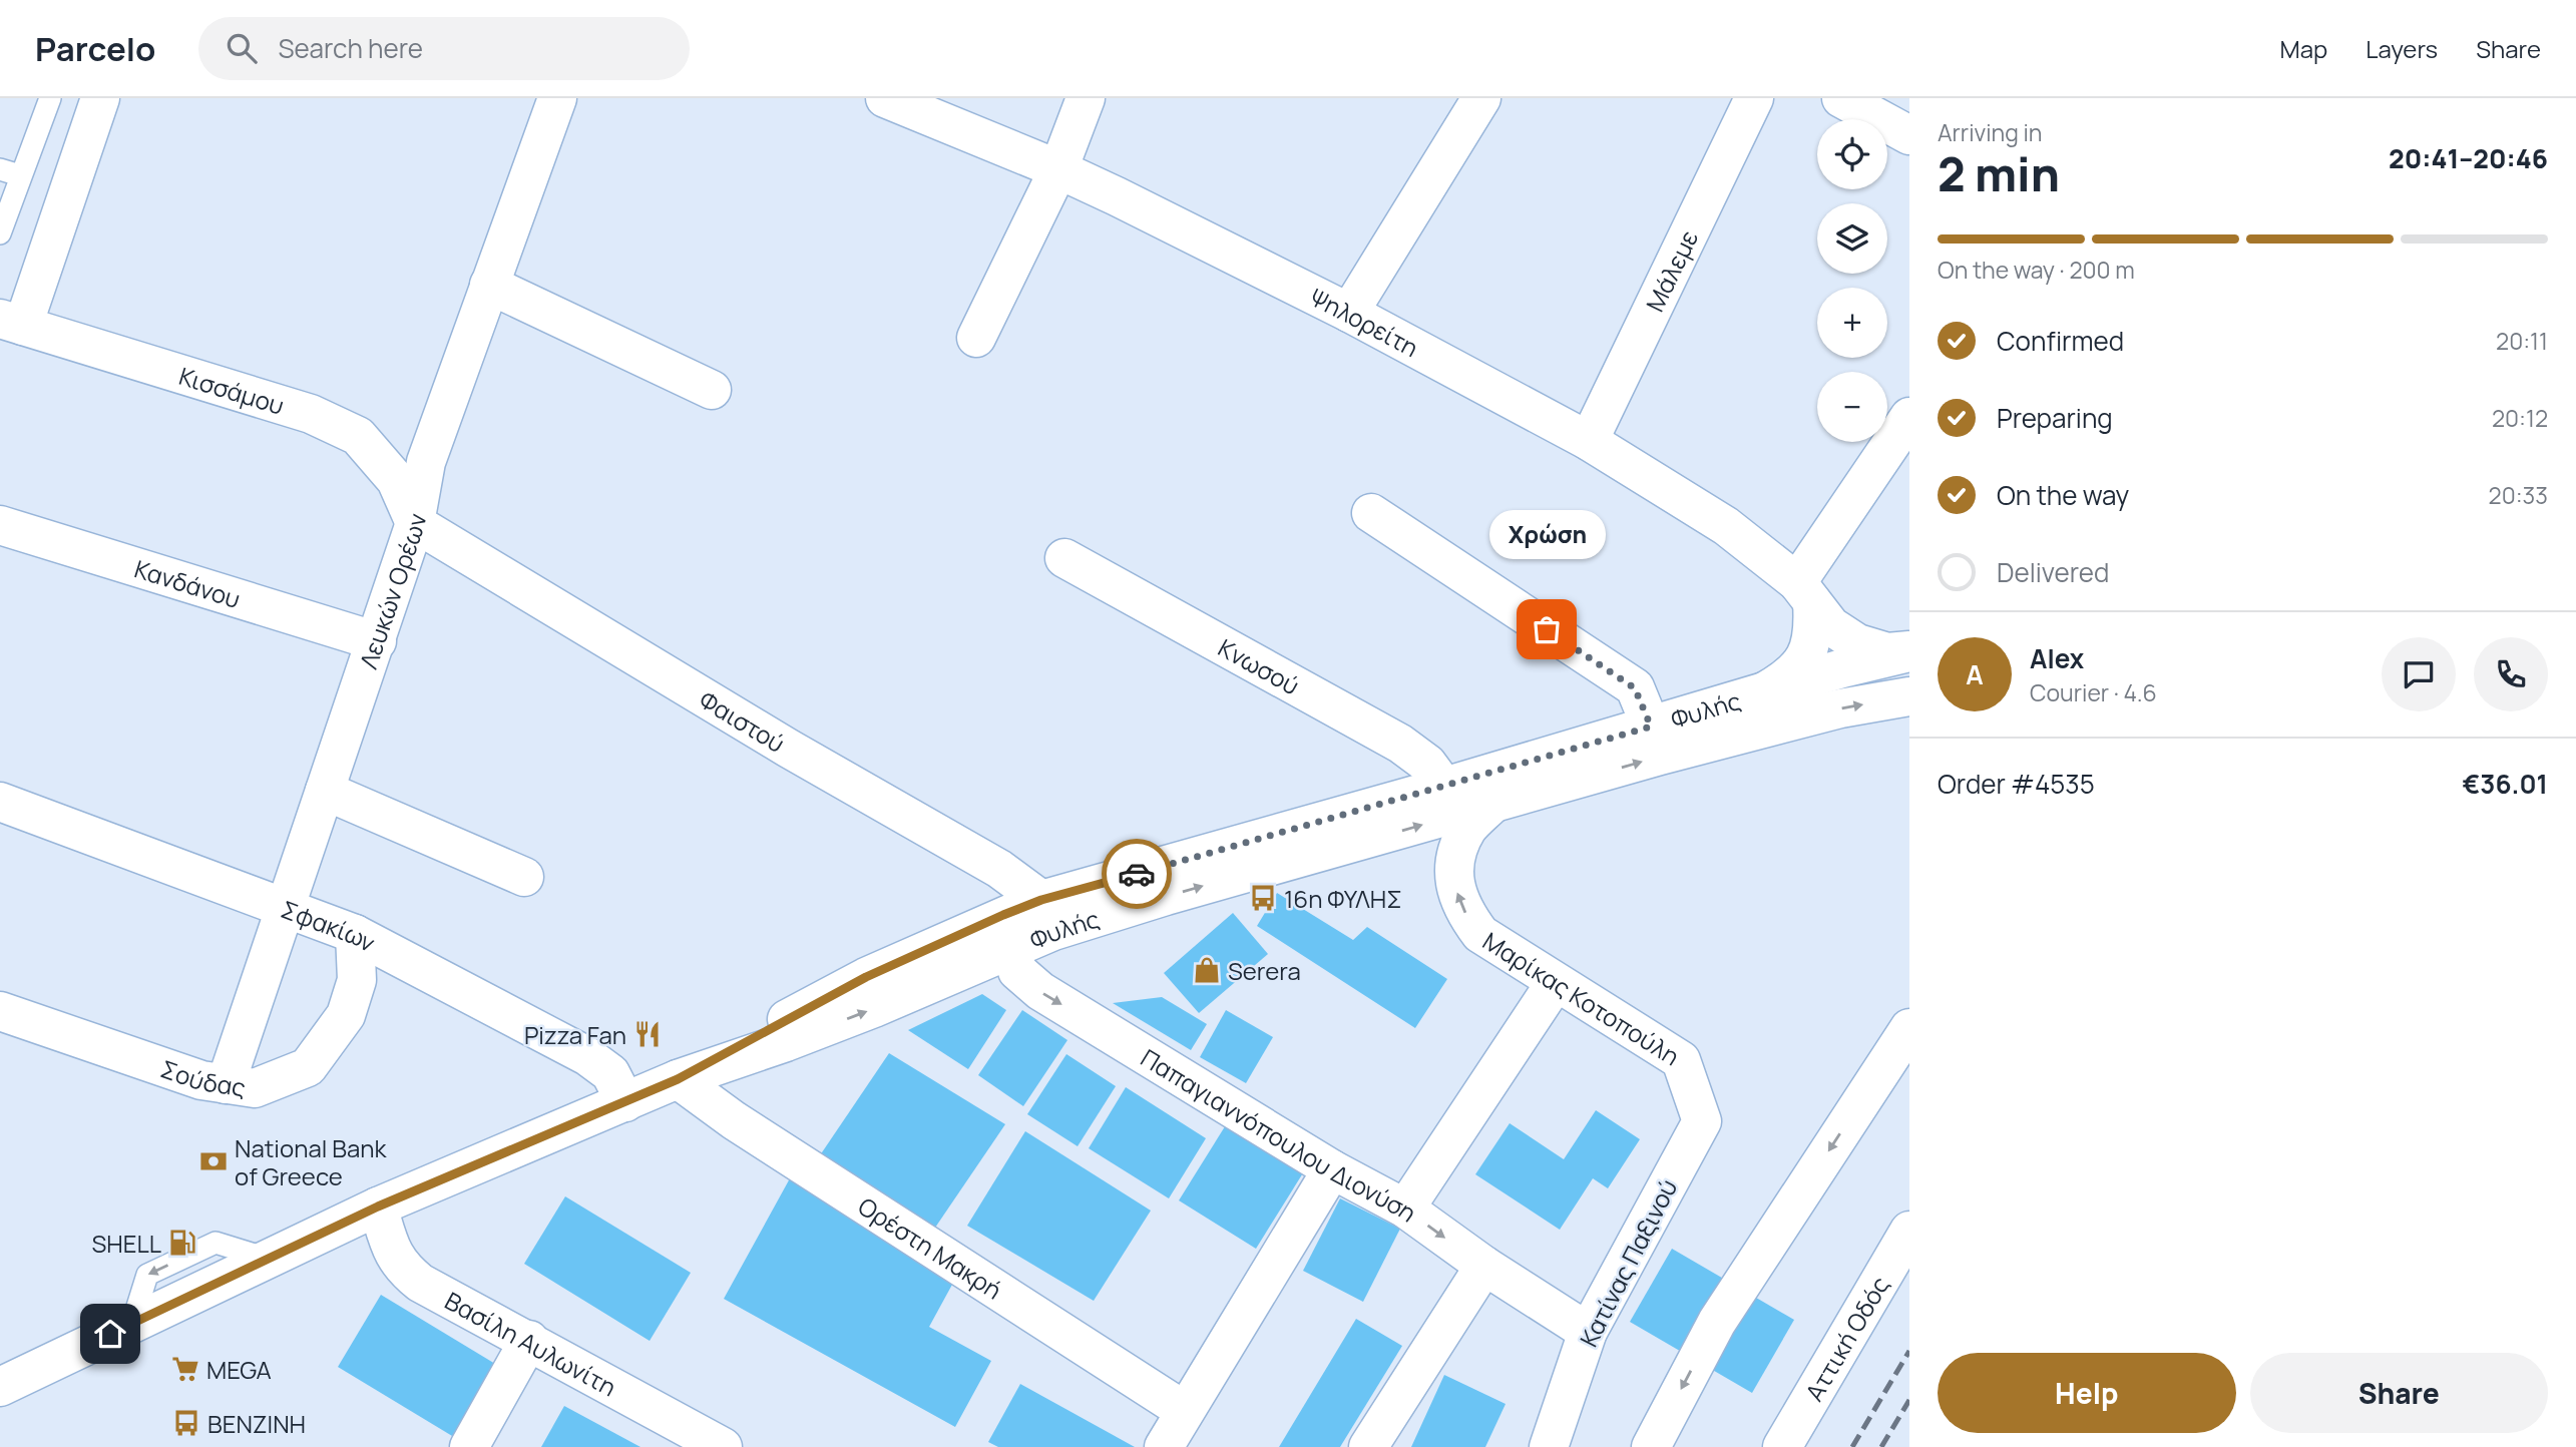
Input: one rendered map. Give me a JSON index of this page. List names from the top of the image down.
{
  "streets": {
    "main road": [
      "Μάλεμε",
      "Ψηλορείτη",
      "Κισσάμου",
      "Κανδάνου",
      "Λευκών Ορέων",
      "Κνωσού",
      "Φυλής",
      "Φαιστού",
      "Σφακίων",
      "Μαρίκας Κοτοπούλη",
      "Σούδας",
      "Παπαγιαννόπουλου Διονύση",
      "Ορέστη Μακρή",
      "Κατίνας Παξινού",
      "Αττική Οδός",
      "Βασίλη Αυλωνίτη"
    ]
  },
  "crossings": [
    ["Μάλεμε", "Ψηλορείτη"],
    ["Ψηλορείτη", "Φυλής"],
    ["Κισσάμου", "Λευκών Ορέων"],
    ["Κισσάμου", "Φαιστού"],
    ["Κανδάνου", "Λευκών Ορέων"],
    ["Λευκών Ορέων", "Φαιστού"],
    ["Λευκών Ορέων", "Σφακίων"],
    ["Λευκών Ορέων", "Σούδας"],
    ["Κνωσού", "Φυλής"],
    ["Φυλής", "Φαιστού"],
    ["Φυλής", "Σφακίων"],
    ["Φυλής", "Μαρίκας Κοτοπούλη"],
    ["Φυλής", "Παπαγιαννόπουλου Διονύση"],
    ["Φυλής", "Ορέστη Μακρή"],
    ["Φυλής", "Βασίλη Αυλωνίτη"],
    ["Σφακίων", "Σούδας"],
    ["Μαρίκας Κοτοπούλη", "Κατίνας Παξινού"],
    ["Παπαγιαννόπουλου Διονύση", "Κατίνας Παξινού"]
  ],
  "one_way": ["Παπαγιαννόπουλου Διονύση"],
  "places": {
    "other": ["Χρώση"],
    "bus stop": ["16η ΦΥΛΗΣ", "ΒΕΝΖΙΝΗ"],
    "shop": ["Serera"],
    "restaurant": ["Pizza Fan"],
    "bank": ["National Bank of Greece"],
    "fuel station": ["SHELL"],
    "supermarket": ["MEGA"]
  },
  "page": {
    "header": "Parcelo",
    "search": "Search here",
    "nav": ["Map", "Layers", "Share"],
    "heading": ["2 min", "Arriving in", "20:41–20:46"],
    "panel": [
      "Alex",
      "Courier · 4.6",
      "Order #4535",
      "€36.01"
    ],
    "map_buttons": ["+", "−"],
    "bar": "On the way · 200 m",
    "list": [
      ["Confirmed", "20:11"],
      ["Preparing", "20:12"],
      ["On the way", "20:33"],
      "Delivered"
    ],
    "bubble": "Χρώση",
    "round": "A",
    "buttons": ["Help", "Share"]
  }
}
